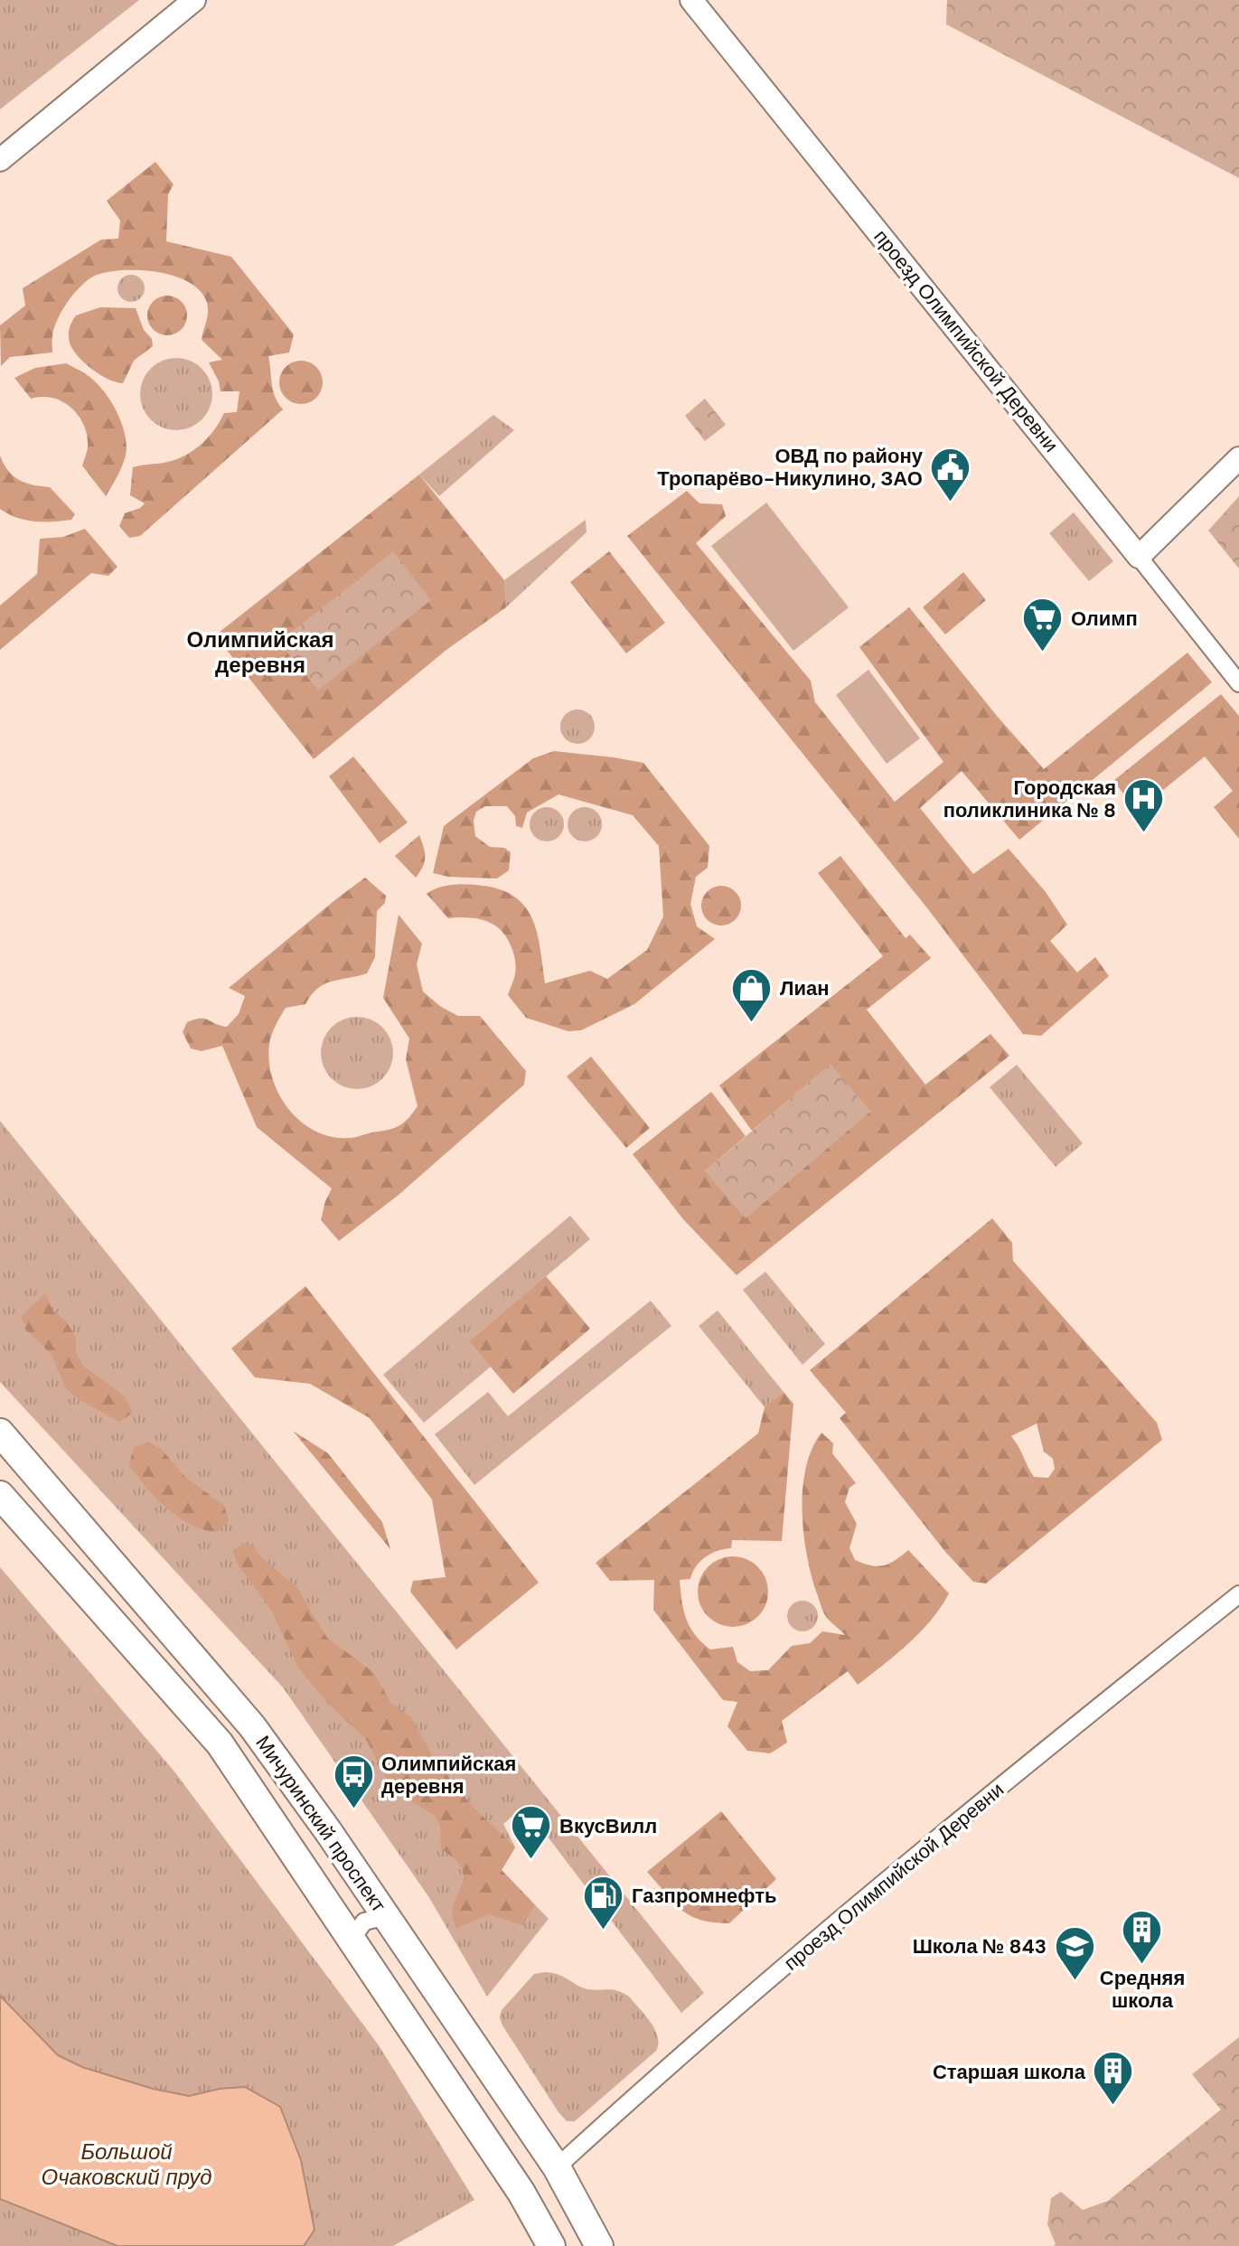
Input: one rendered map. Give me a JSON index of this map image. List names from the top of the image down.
{
  "streets": {
    "main road": ["Мичуринский проспект"],
    "street": ["проезд Олимпийской Деревни"]
  },
  "crossings": [
    ["проезд Олимпийской Деревни", "Мичуринский проспект"]
  ],
  "districts": ["Олимпийская деревня"],
  "water": ["Большой Очаковский пруд"],
  "places": {
    "public building": ["ОВД по району Тропарёво-Никулино, ЗАО"],
    "supermarket": ["Олимп", "ВкусВилл"],
    "hospital": ["Городская поликлиника № 8"],
    "shop": ["Лиан"],
    "bus stop": ["Олимпийская деревня"],
    "fuel station": ["Газпромнефть"],
    "building": ["Средняя школа", "Старшая школа"],
    "school or university": ["Школа № 843"]
  }
}
